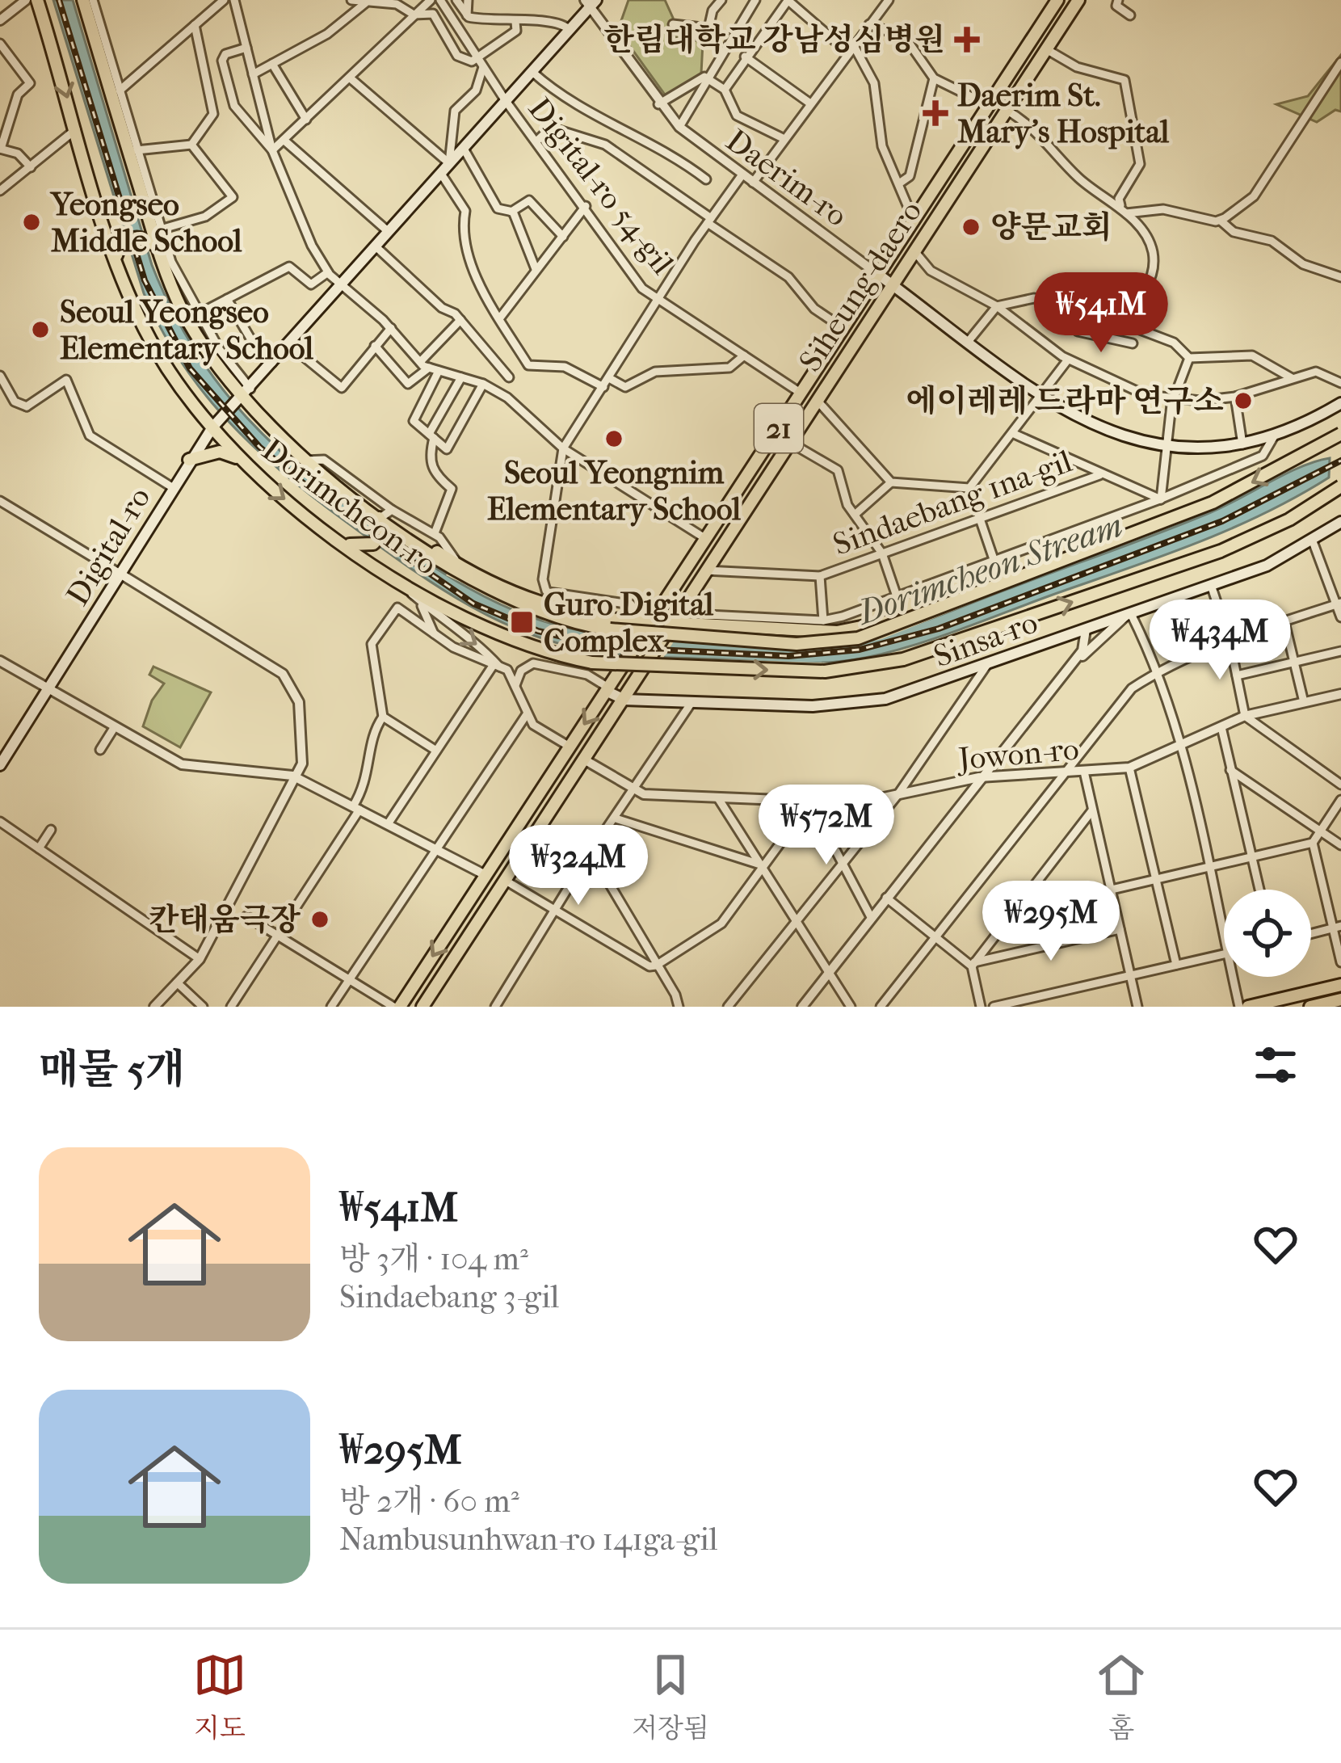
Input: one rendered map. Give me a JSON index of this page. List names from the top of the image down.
{
  "streets": {
    "main road": [
      "Daerim-ro",
      "Siheung-daero",
      "21",
      "Dorimcheon-ro",
      "Digital-ro",
      "Sinsa-ro"
    ],
    "street": ["Digital-ro 54-gil", "Sindaebang 1na-gil", "Jowon-ro"]
  },
  "crossings": [
    ["Daerim-ro", "Siheung-daero"],
    ["Daerim-ro", "Digital-ro"],
    ["Digital-ro 54-gil", "Siheung-daero"],
    ["Digital-ro 54-gil", "Digital-ro"],
    ["Siheung-daero", "Sindaebang 1na-gil"],
    ["Siheung-daero", "Dorimcheon-ro"],
    ["Siheung-daero", "Sinsa-ro"],
    ["Siheung-daero", "Jowon-ro"],
    ["Dorimcheon-ro", "Digital-ro"]
  ],
  "water": ["Dorimcheon Stream"],
  "places": {
    "health": ["한림대학교 강남성심병원", "Daerim St. Mary's Hospital"],
    "other": [
      "Yeongseo Middle School",
      "양문교회",
      "Seoul Yeongseo Elementary School",
      "에이레레 드라마 연구소",
      "Seoul Yeongnim Elementary School",
      "칸태움극장"
    ],
    "transit": ["Guro Digital Complex"]
  },
  "page": {
    "price": [
      "₩541M",
      "₩434M",
      "₩572M",
      "₩324M",
      "₩295M"
    ],
    "heading": "매물 5개",
    "list": [
      {
        "name": "₩541M",
        "note": "방 3개 · 104 m² · Sindaebang 3-gil"
      },
      {
        "name": "₩295M",
        "note": "방 2개 · 60 m² · Nambusunhwan-ro 141ga-gil"
      }
    ],
    "tabs": ["지도", "저장됨", "홈"]
  }
}
